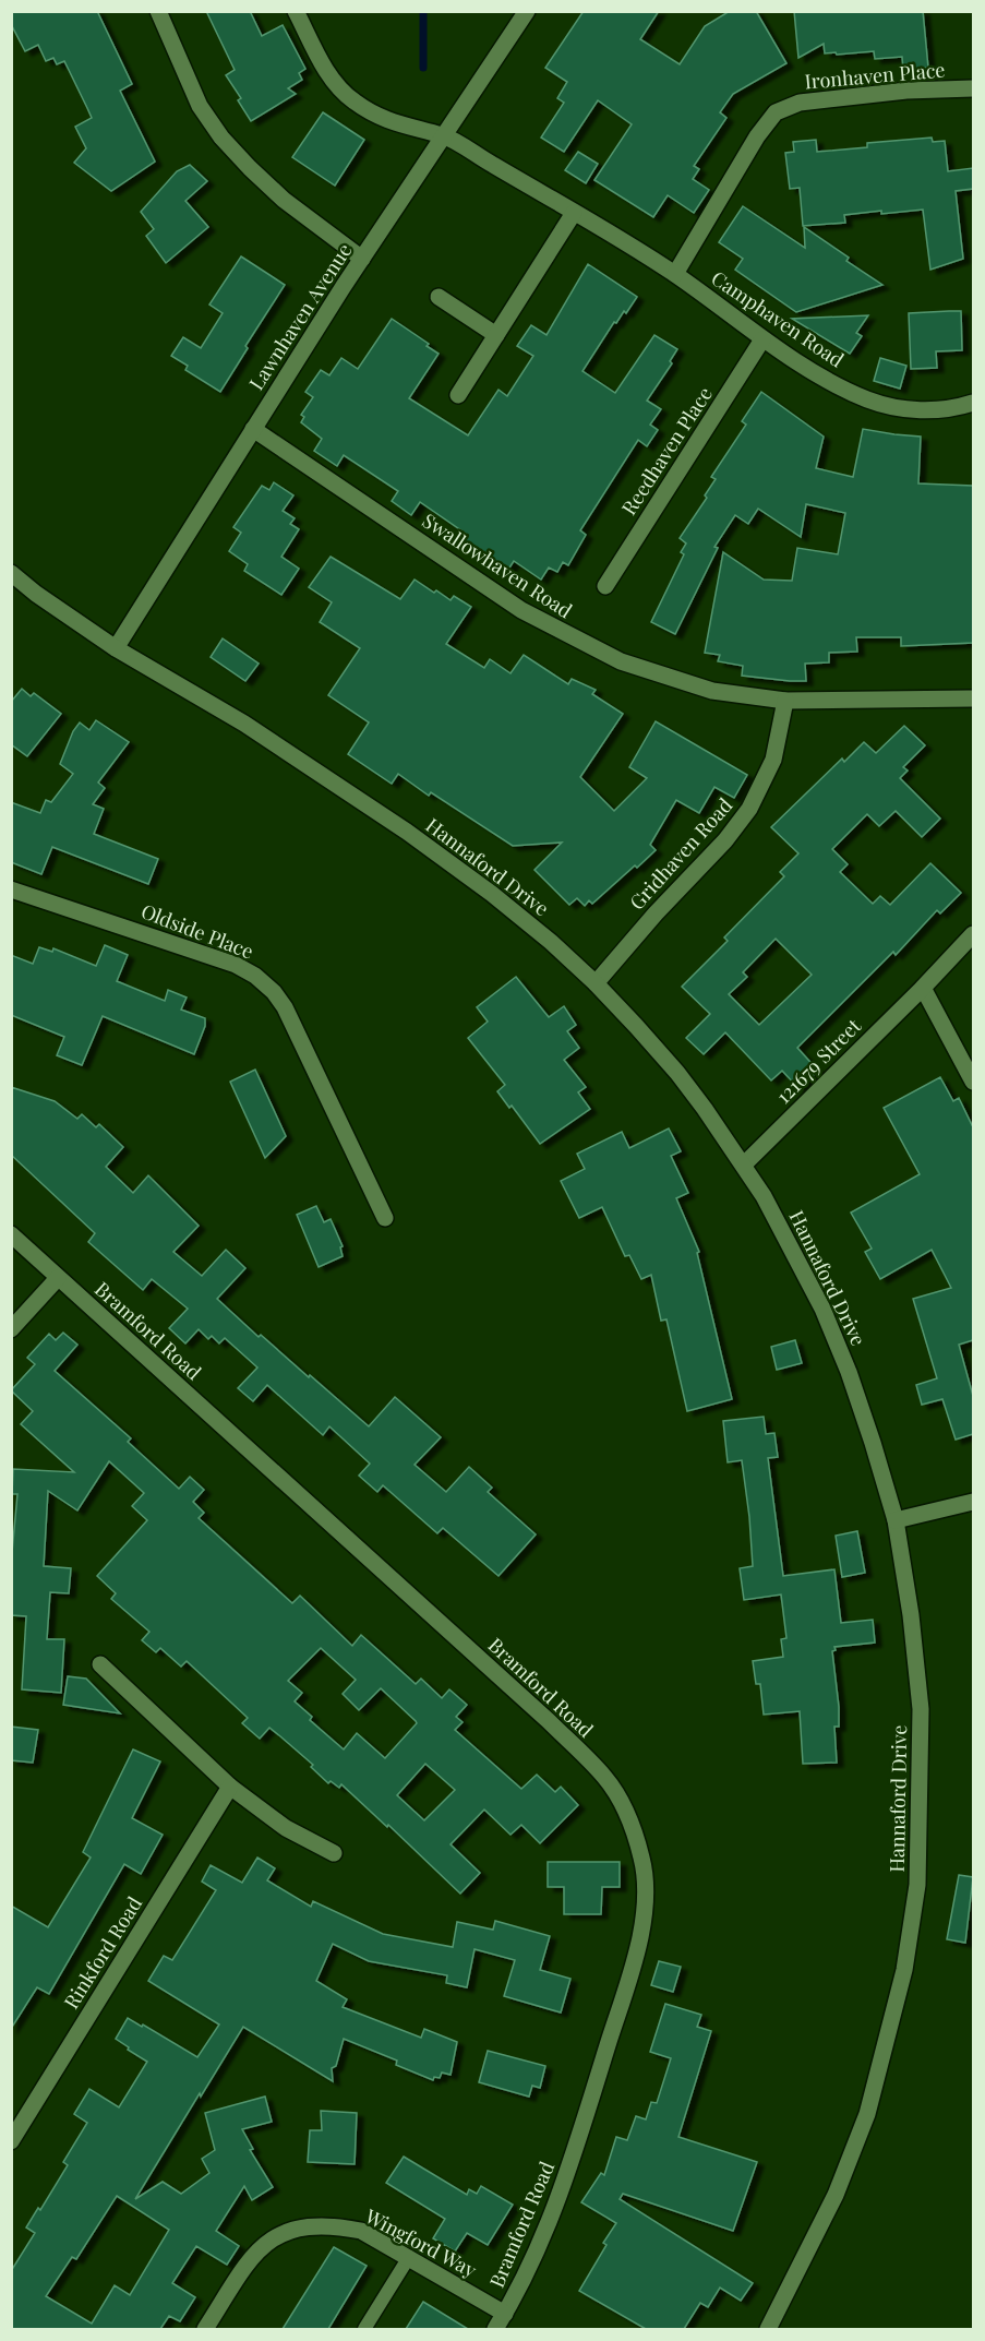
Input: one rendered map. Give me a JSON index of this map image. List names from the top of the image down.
{
  "streets": {
    "street": [
      "Ironhaven Place",
      "Lawnhaven Avenue",
      "Camphaven Road",
      "Reedhaven Place",
      "Swallowhaven Road",
      "Gridhaven Road",
      "Hannaford Drive",
      "Oldside Place",
      "121679 Street",
      "Bramford Road",
      "Rinkford Road",
      "Wingford Way"
    ]
  },
  "crossings": [
    ["Ironhaven Place", "Camphaven Road"],
    ["Lawnhaven Avenue", "Camphaven Road"],
    ["Lawnhaven Avenue", "Swallowhaven Road"],
    ["Lawnhaven Avenue", "Hannaford Drive"],
    ["Camphaven Road", "Reedhaven Place"],
    ["Swallowhaven Road", "Gridhaven Road"],
    ["Gridhaven Road", "Hannaford Drive"],
    ["Hannaford Drive", "121679 Street"],
    ["Bramford Road", "Wingford Way"]
  ]
}
